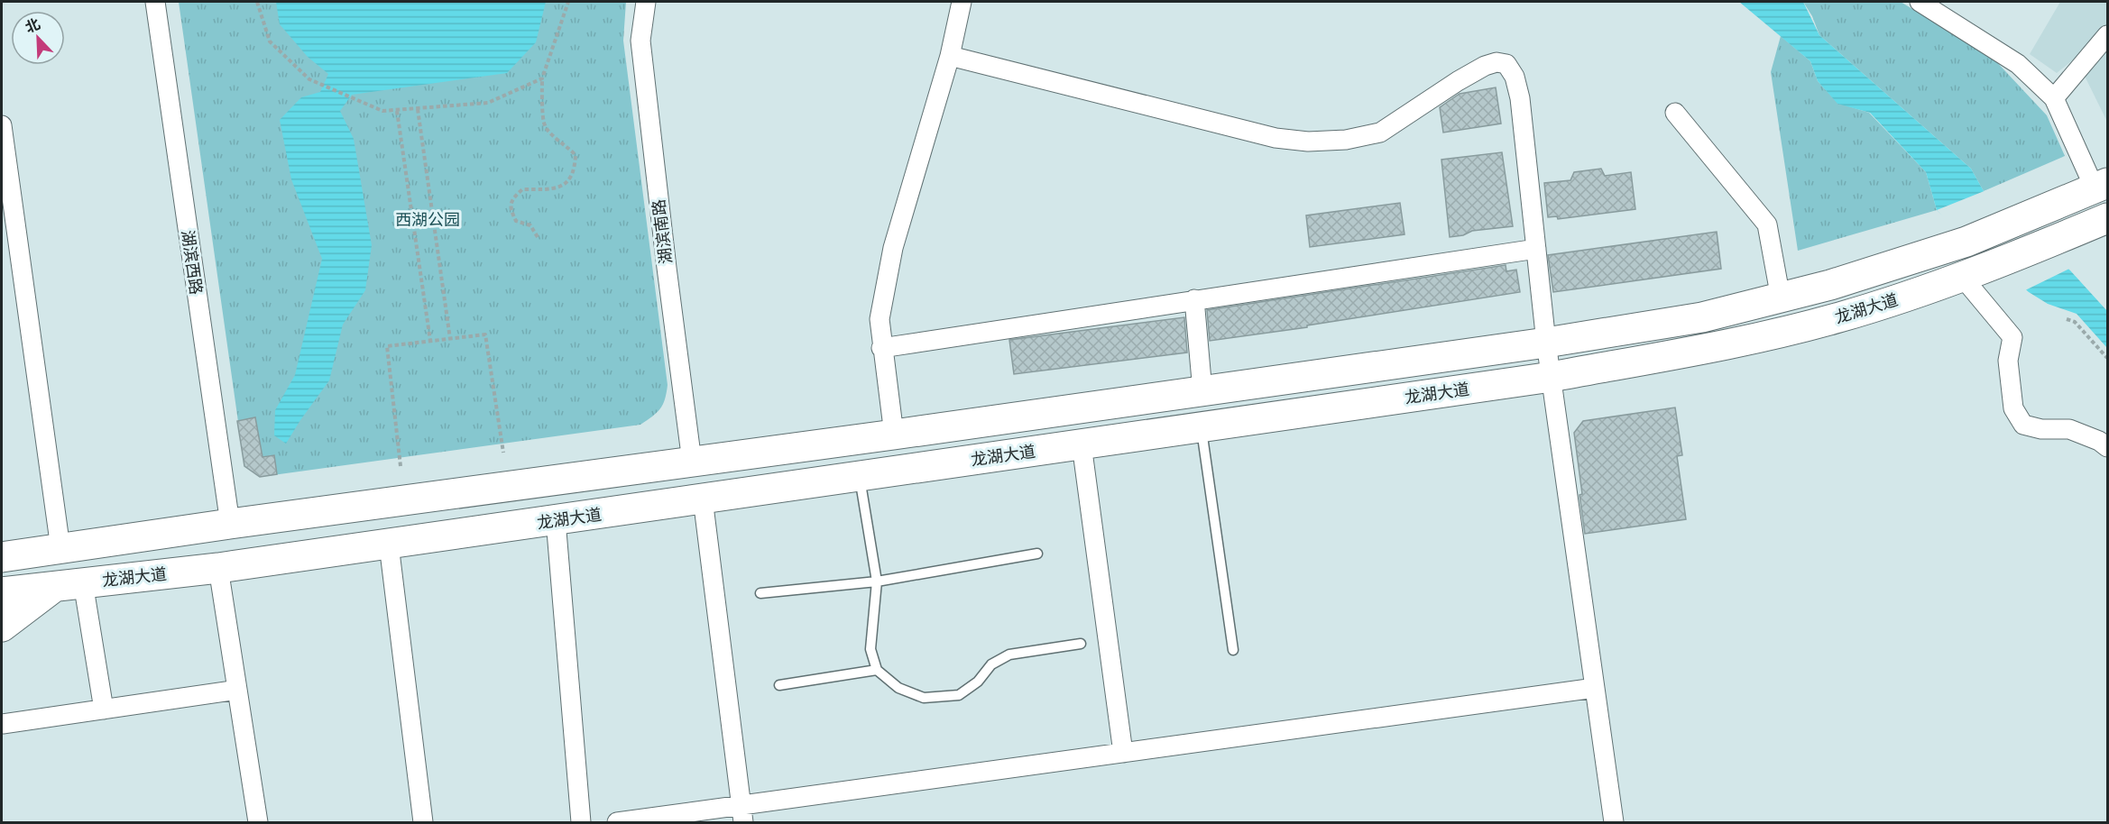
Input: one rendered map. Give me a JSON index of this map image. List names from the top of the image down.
{
  "streets": {
    "main road": ["龙湖大道"],
    "street": ["湖滨南路", "湖滨西路"]
  },
  "crossings": [
    ["湖滨南路", "龙湖大道"],
    ["湖滨西路", "龙湖大道"]
  ],
  "parks": ["西湖公园"],
  "north": "top left"
}
